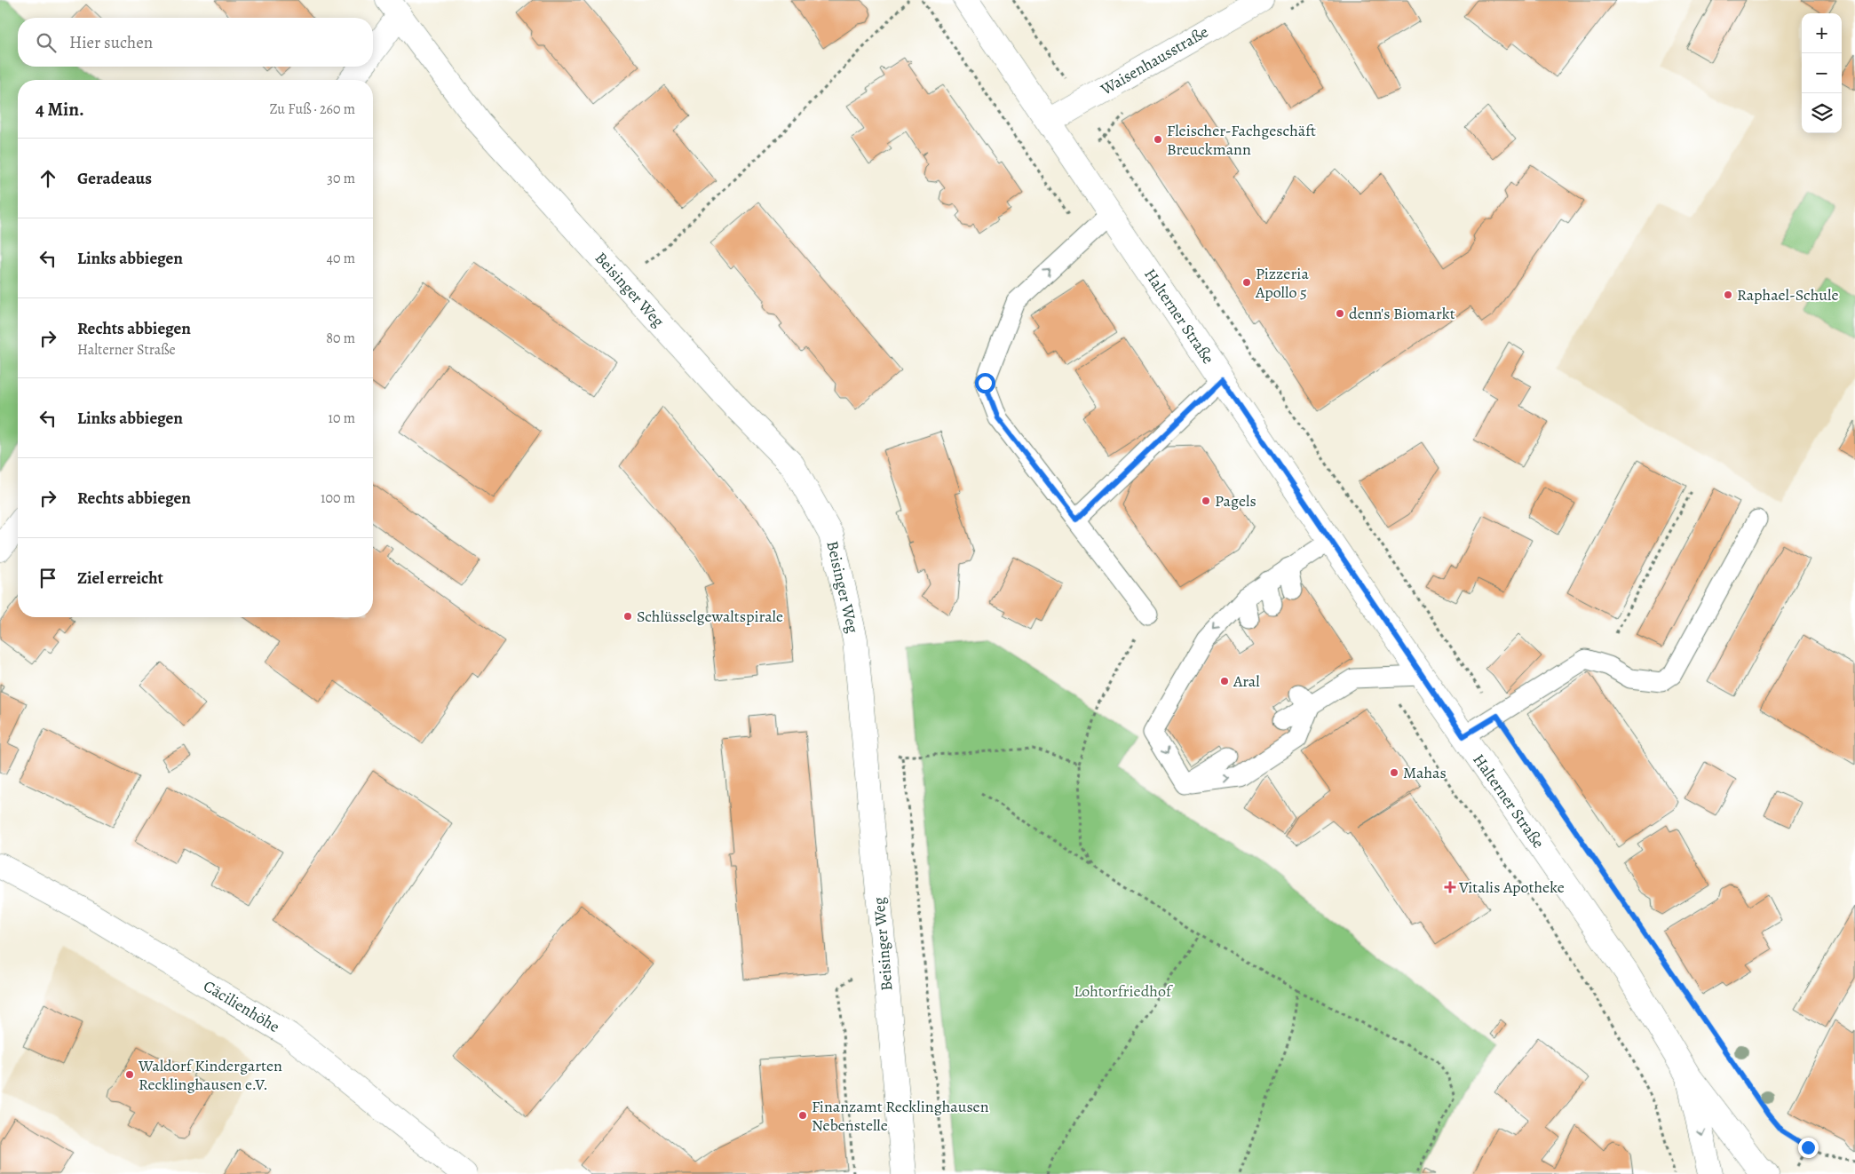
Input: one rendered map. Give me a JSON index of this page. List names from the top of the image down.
{
  "streets": {
    "street": [
      "Waisenhausstraße",
      "Beisinger Weg",
      "Halterner Straße",
      "Cäcilienhöhe"
    ]
  },
  "crossings": [
    ["Waisenhausstraße", "Halterner Straße"]
  ],
  "parks": ["Lohtorfriedhof"],
  "places": {
    "other": [
      "Fleischer-Fachgeschäft Breuckmann",
      "Pizzeria Apollo 5",
      "Raphael-Schule",
      "denn's Biomarkt",
      "Pagels",
      "Schlüsselgewaltspirale",
      "Aral",
      "Mahas",
      "Waldorf Kindergarten Recklinghausen e.V.",
      "Finanzamt Recklinghausen Nebenstelle"
    ],
    "health": ["Vitalis Apotheke"]
  },
  "page": {
    "map_buttons": ["+", "−"],
    "search": "Hier suchen",
    "heading": ["4 Min.", "Zu Fuß · 260 m"],
    "list": [
      ["Geradeaus", "30 m"],
      ["Links abbiegen", "40 m"],
      ["Rechts abbiegen", "Halterner Straße", "80 m"],
      ["Links abbiegen", "10 m"],
      ["Rechts abbiegen", "100 m"],
      "Ziel erreicht"
    ]
  }
}
